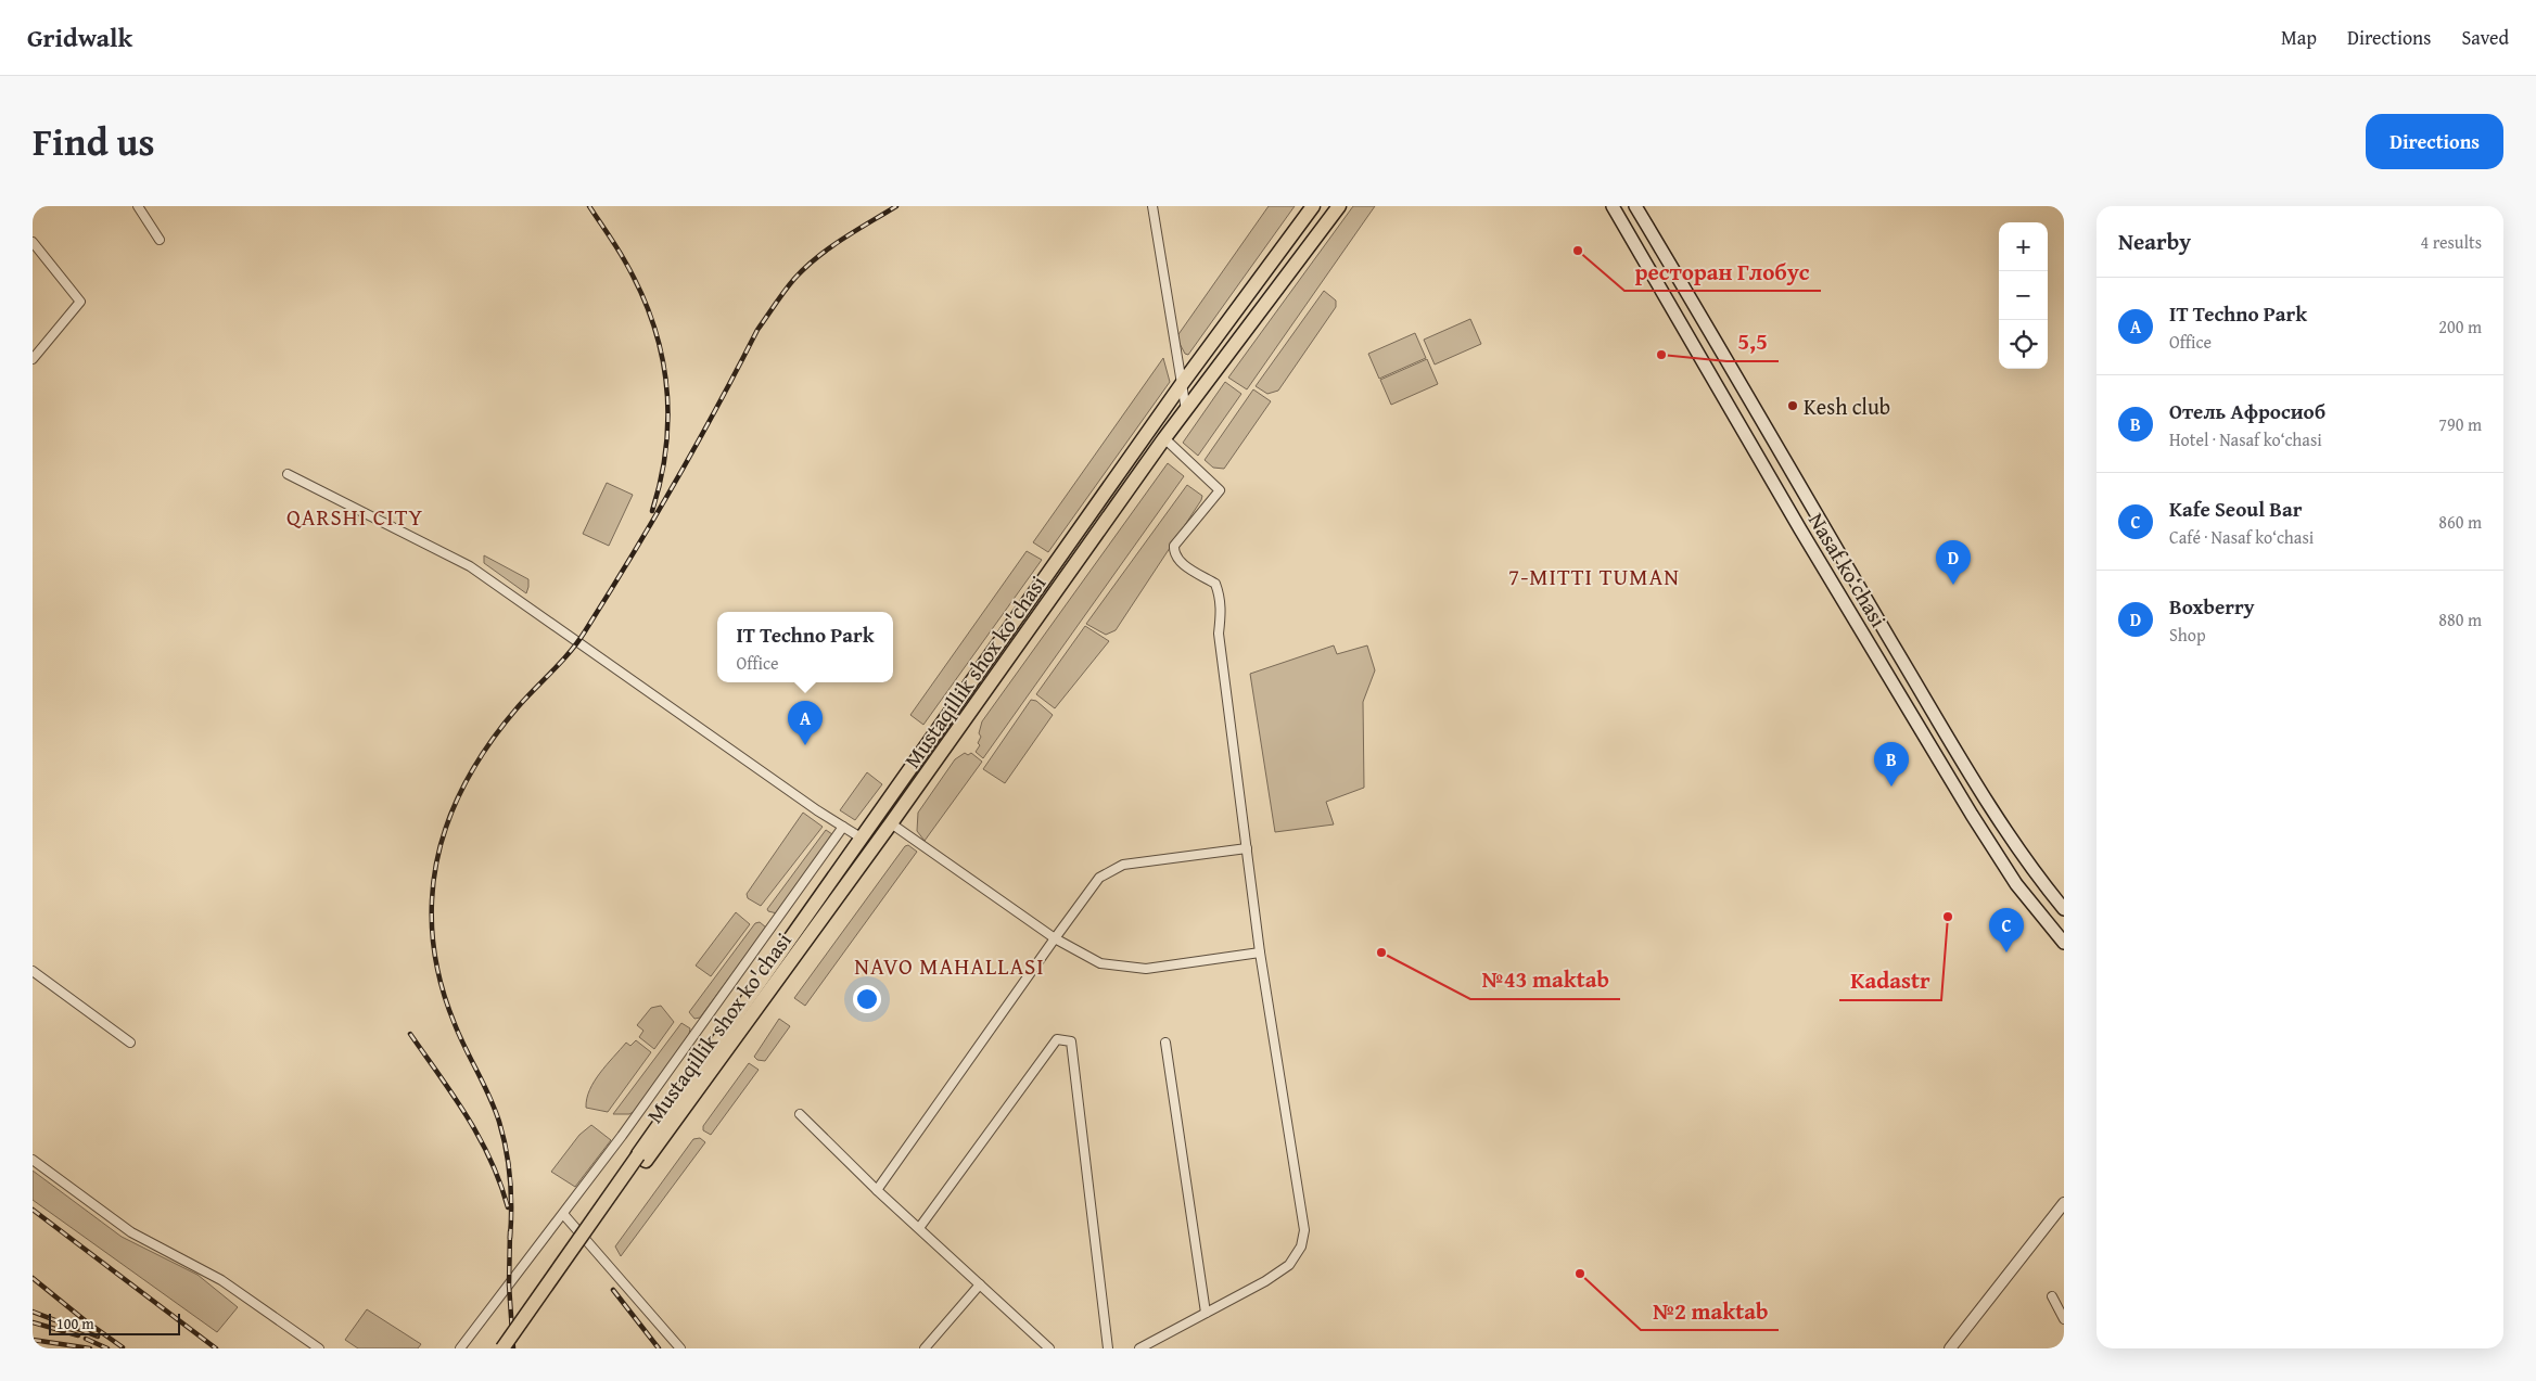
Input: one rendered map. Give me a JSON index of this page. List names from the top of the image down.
{
  "streets": {
    "main road": ["Nasaf ko‘chasi", "Mustaqillik shox ko'chasi"]
  },
  "districts": ["QARSHI CITY", "7-MITTI TUMAN", "NAVO MAHALLASI"],
  "places": [
    "ресторан Глобус",
    "5,5",
    "Kesh club",
    "Kadastr",
    "№43 maktab",
    "№2 maktab"
  ],
  "scale_bar": "100 m",
  "page": {
    "header": "Gridwalk",
    "nav": ["Map", "Directions", "Saved"],
    "title": "Find us",
    "buttons": "Directions",
    "heading": ["Nearby", "4 results"],
    "map_buttons": ["+", "−"],
    "list": [
      {
        "mark": "A",
        "name": "IT Techno Park",
        "note": "Office",
        "value": "200 m"
      },
      {
        "mark": "B",
        "name": "Отель Афросиоб",
        "note": "Hotel · Nasaf ko‘chasi",
        "value": "790 m"
      },
      {
        "mark": "C",
        "name": "Kafe Seoul Bar",
        "note": "Café · Nasaf ko‘chasi",
        "value": "860 m"
      },
      {
        "mark": "D",
        "name": "Boxberry",
        "note": "Shop",
        "value": "880 m"
      }
    ],
    "pins": [
      "D",
      "A",
      "B",
      "C"
    ],
    "popup": ["IT Techno Park", "Office"],
    "scale": "100 m"
  }
}
